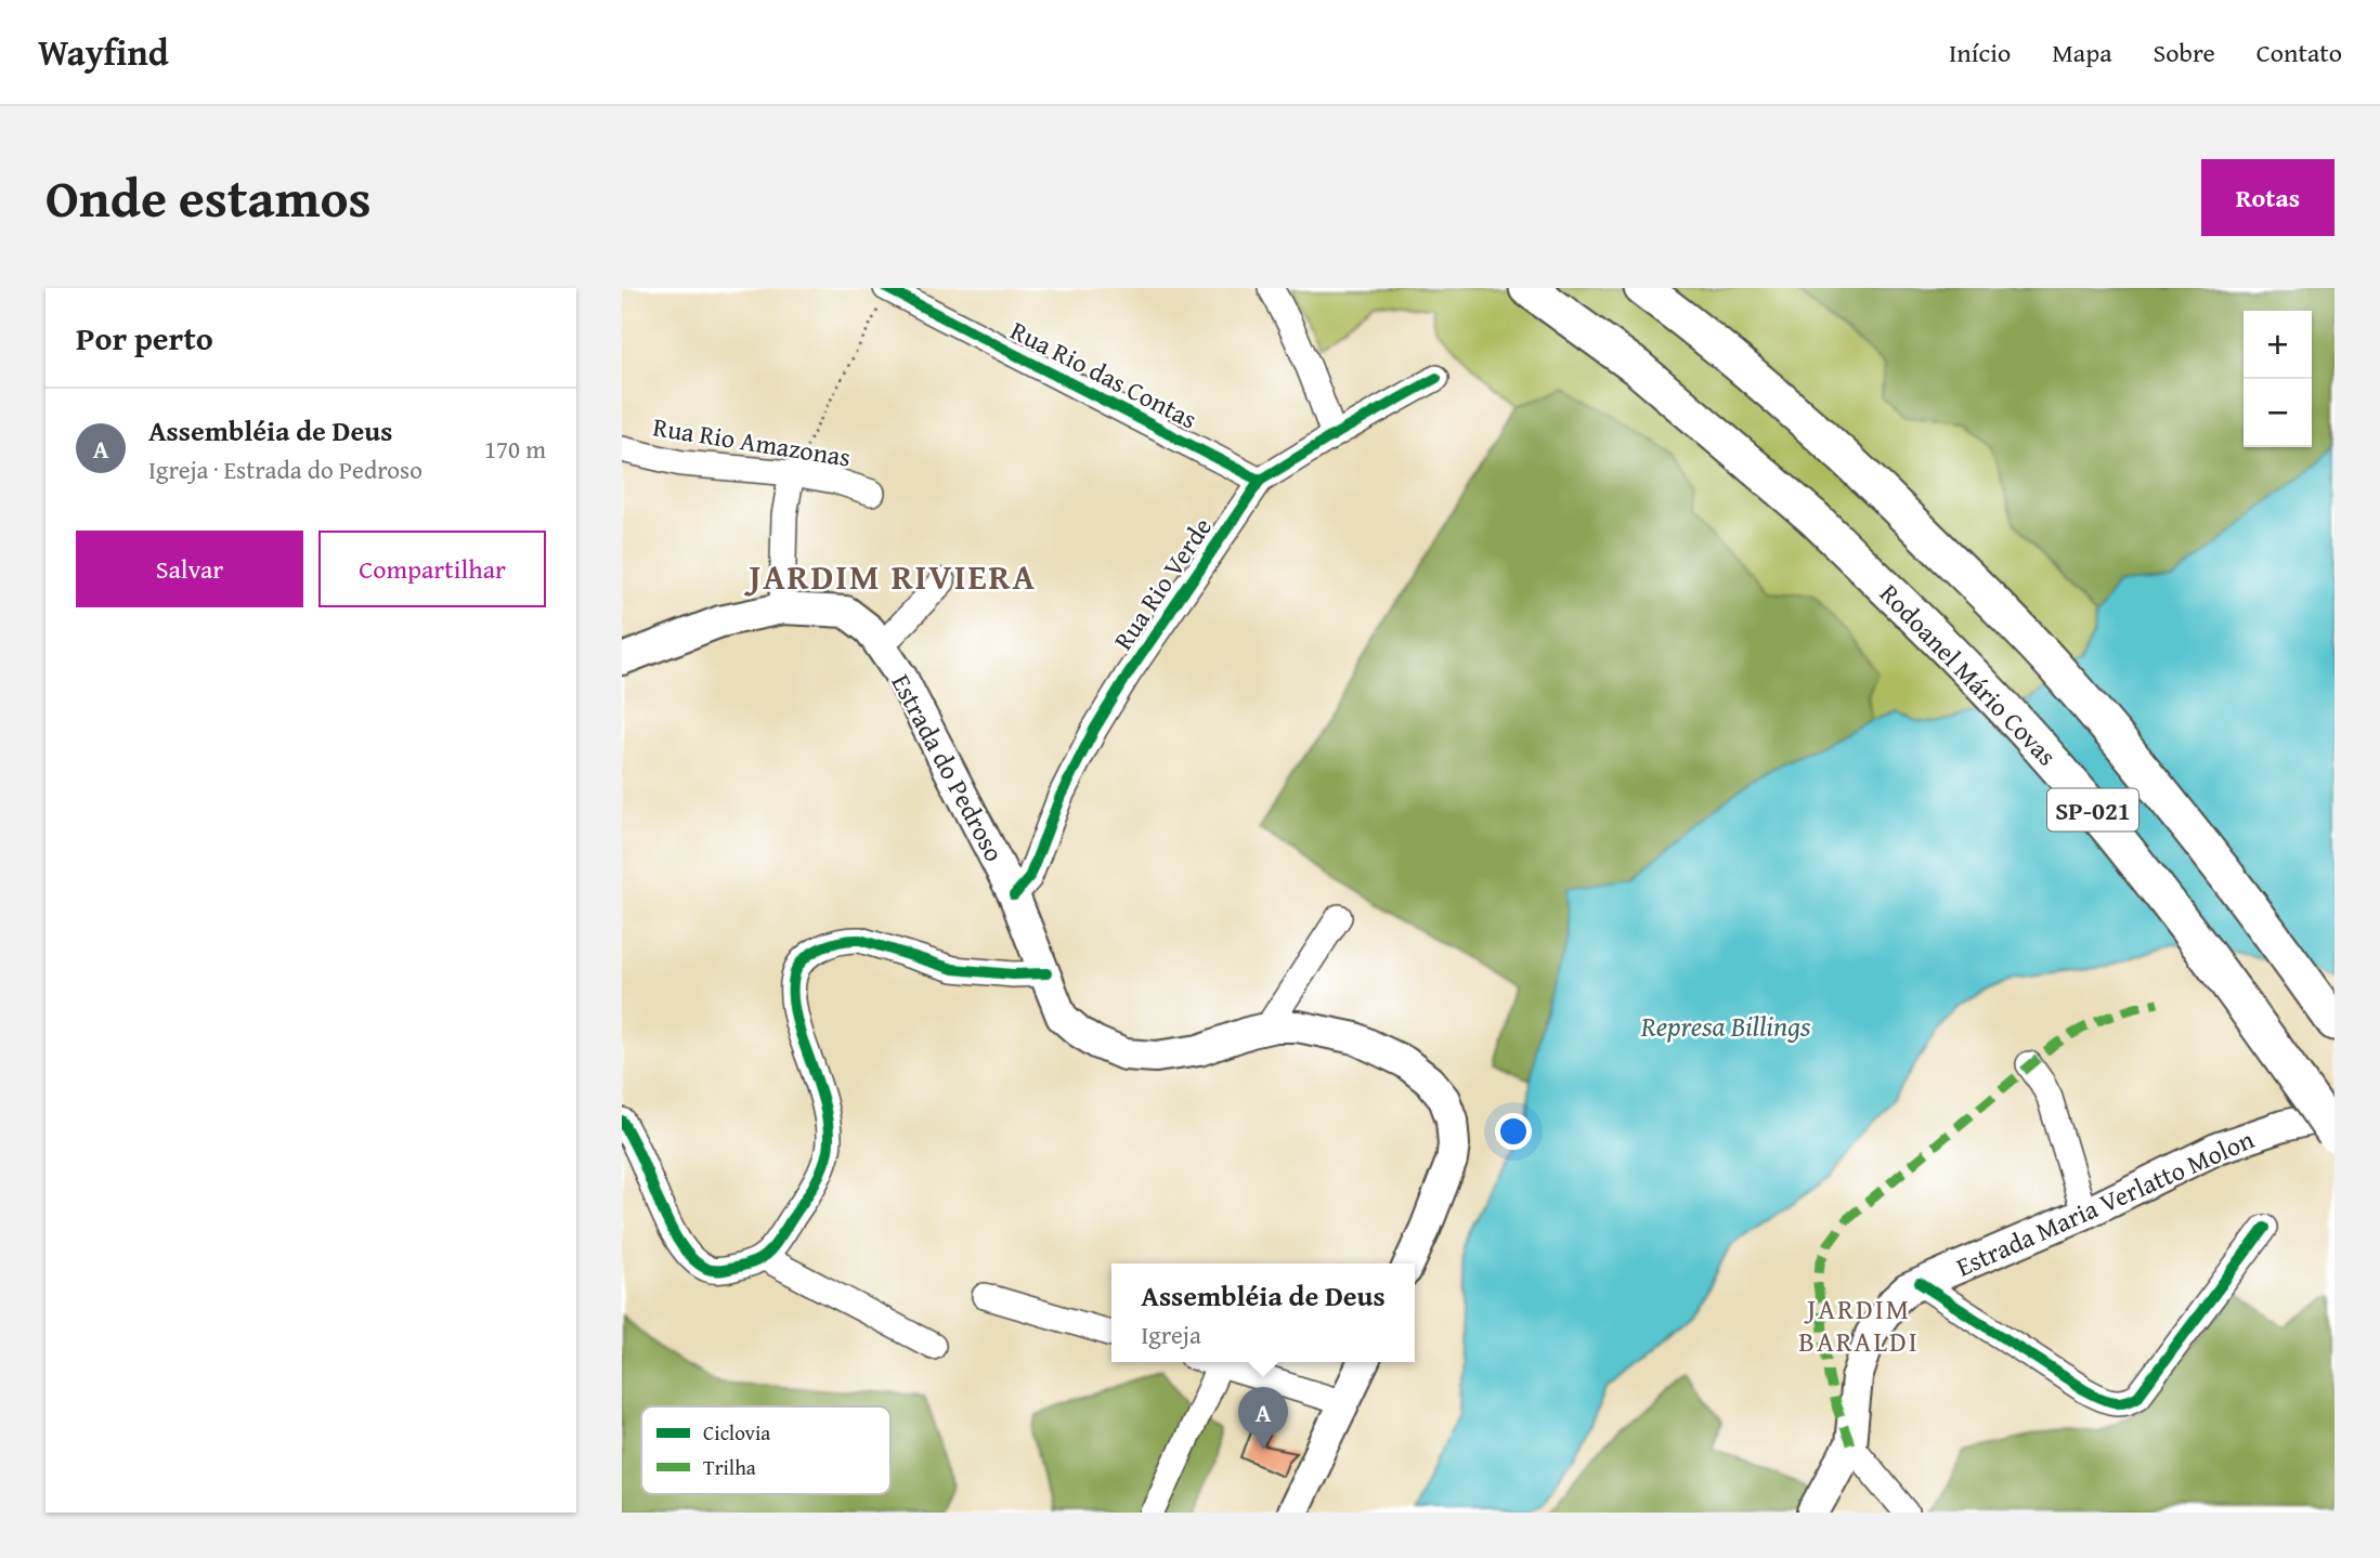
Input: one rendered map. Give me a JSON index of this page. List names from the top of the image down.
{
  "streets": {
    "highway": ["Rodoanel Mário Covas", "SP-021"],
    "main road": ["Estrada do Pedroso", "Estrada Maria Verlatto Molon"],
    "street": ["Rua Rio das Contas", "Rua Rio Amazonas", "Rua Rio Verde"]
  },
  "crossings": [
    ["Rua Rio das Contas", "Rua Rio Verde"],
    ["Rua Rio Verde", "Estrada do Pedroso"]
  ],
  "districts": ["JARDIM RIVIERA", "JARDIM BARALDI"],
  "water": ["Represa Billings"],
  "legend": ["Ciclovia", "Trilha"],
  "page": {
    "header": "Wayfind",
    "nav": [
      "Início",
      "Mapa",
      "Sobre",
      "Contato"
    ],
    "title": "Onde estamos",
    "buttons": [
      "Rotas",
      ["Salvar", "Compartilhar"]
    ],
    "heading": "Por perto",
    "map_buttons": ["+", "−"],
    "list": [
      {
        "mark": "A",
        "name": "Assembléia de Deus",
        "note": "Igreja · Estrada do Pedroso",
        "value": "170 m"
      }
    ],
    "popup": ["Assembléia de Deus", "Igreja"],
    "pins": "A"
  }
}
